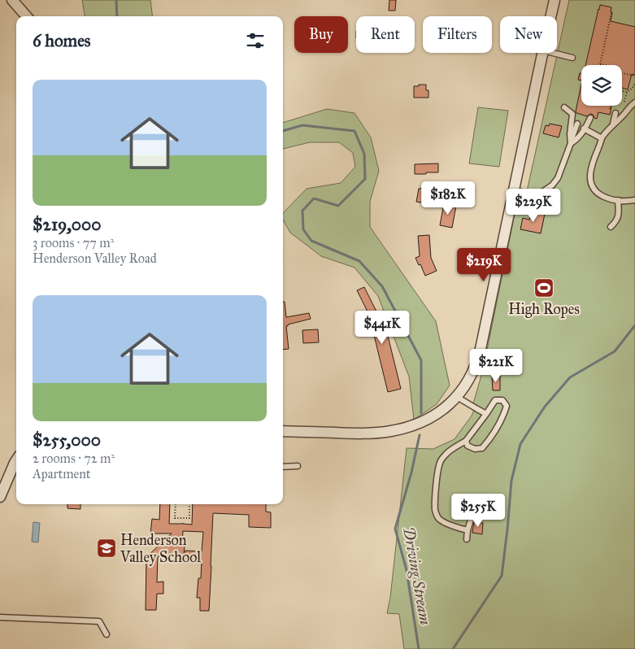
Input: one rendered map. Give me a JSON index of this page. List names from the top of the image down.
{
  "water": ["Driving Stream"],
  "places": {
    "sports": ["High Ropes"],
    "school or university": ["Henderson Valley School"]
  },
  "page": {
    "chip": [
      "Buy",
      "Rent",
      "Filters",
      "New"
    ],
    "heading": "6 homes",
    "list": [
      {
        "name": "$219,000",
        "note": "3 rooms · 77 m² · Henderson Valley Road"
      },
      {
        "name": "$255,000",
        "note": "2 rooms · 72 m² · Apartment"
      }
    ],
    "price": [
      "$182K",
      "$229K",
      "$219K",
      "$441K",
      "$221K",
      "$255K"
    ]
  }
}
